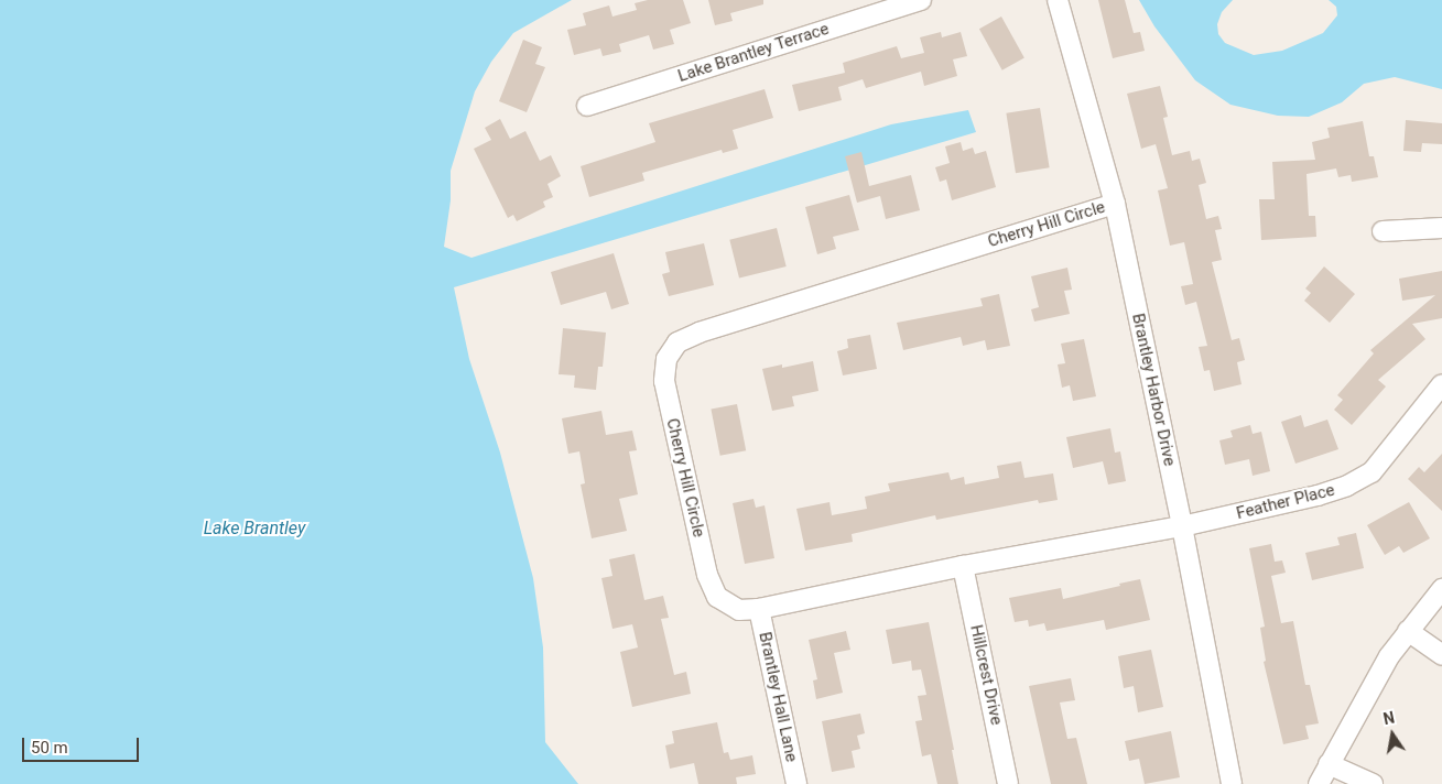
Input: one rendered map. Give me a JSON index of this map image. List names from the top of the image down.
{
  "streets": {
    "street": [
      "Lake Brantley Terrace",
      "Cherry Hill Circle",
      "Brantley Harbor Drive",
      "Feather Place",
      "Hillcrest Drive",
      "Brantley Hall Lane"
    ]
  },
  "crossings": [
    ["Cherry Hill Circle", "Brantley Harbor Drive"],
    ["Cherry Hill Circle", "Feather Place"],
    ["Cherry Hill Circle", "Hillcrest Drive"],
    ["Cherry Hill Circle", "Brantley Hall Lane"],
    ["Brantley Harbor Drive", "Feather Place"]
  ],
  "water": ["Lake Brantley"],
  "scale_bar": "50 m",
  "north": "top"
}
